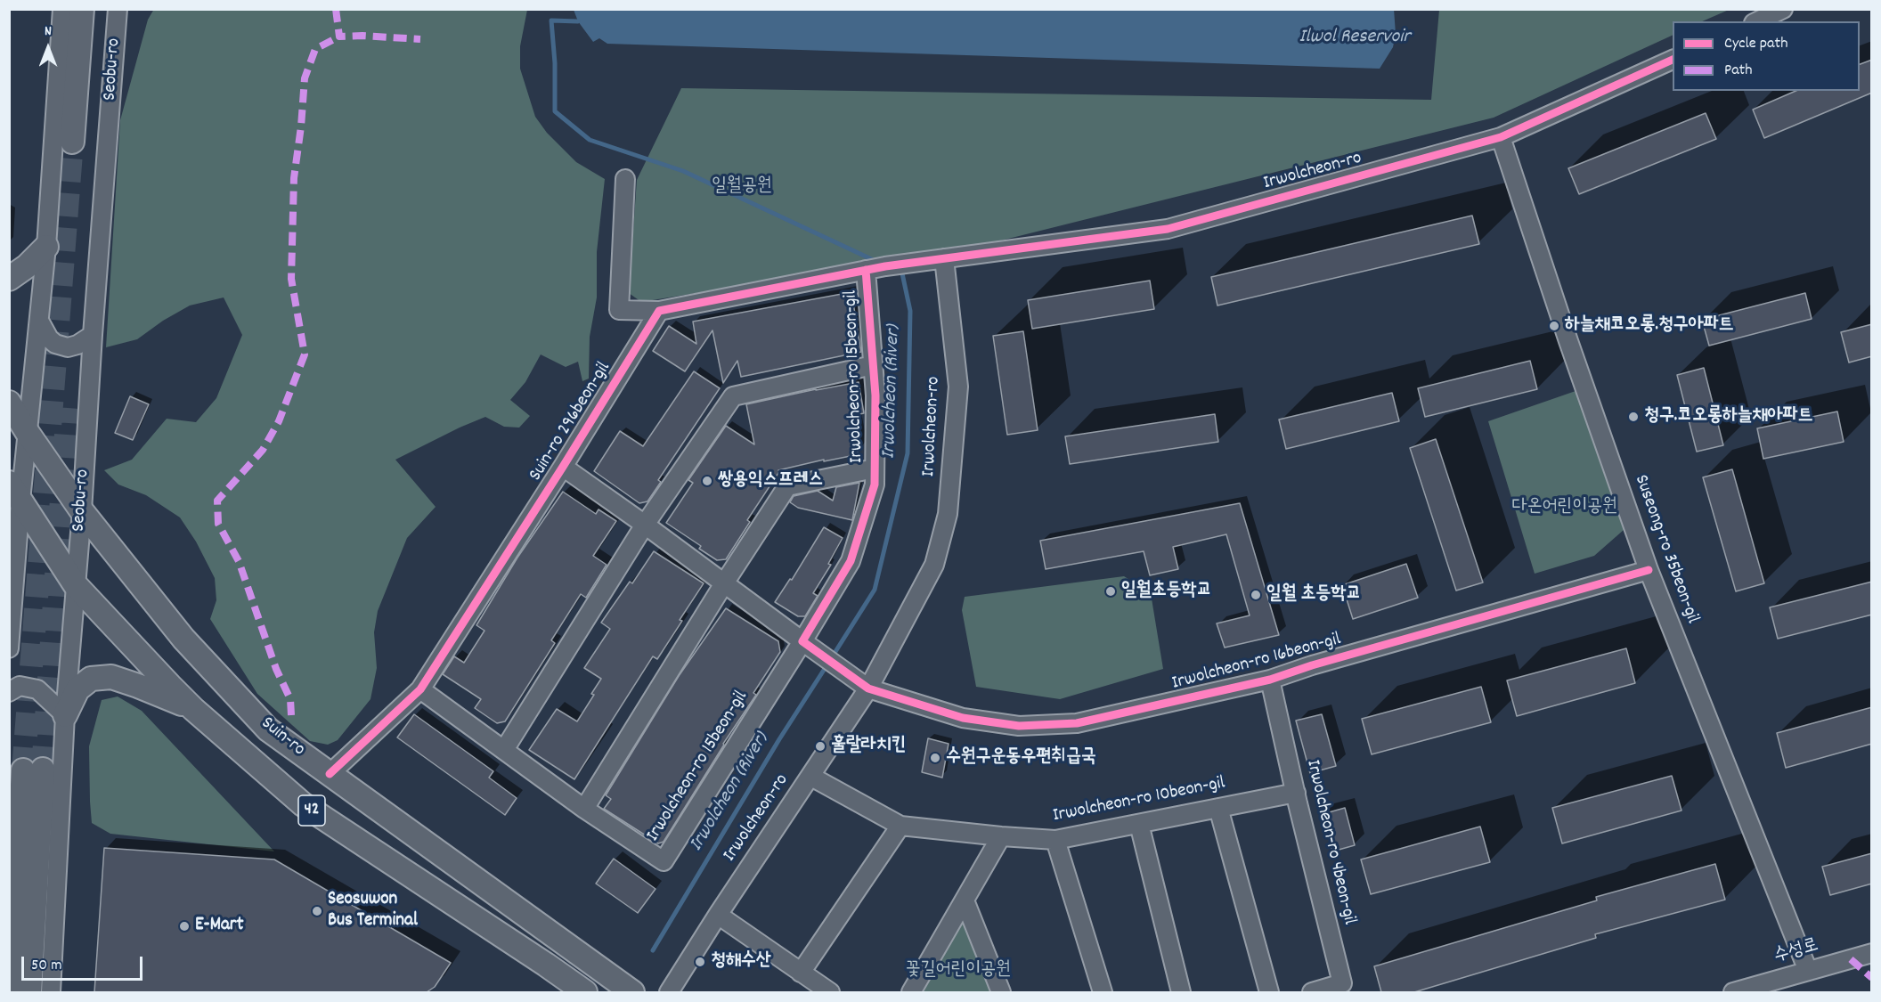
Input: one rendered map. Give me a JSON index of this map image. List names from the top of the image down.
{
  "streets": {
    "main road": ["Seobu-ro", "Suin-ro", "42"],
    "street": [
      "Irwolcheon-ro",
      "Irwolcheon-ro 15beon-gil",
      "Suin-ro 296beon-gil",
      "Suseong-ro 35beon-gil",
      "Irwolcheon-ro 16beon-gil",
      "Irwolcheon-ro 10beon-gil",
      "Irwolcheon-ro 4beon-gil",
      "수성로"
    ]
  },
  "crossings": [
    ["Seobu-ro", "Suin-ro"],
    ["Irwolcheon-ro", "Suseong-ro 35beon-gil"],
    ["Irwolcheon-ro", "Irwolcheon-ro 16beon-gil"],
    ["Irwolcheon-ro", "Irwolcheon-ro 10beon-gil"],
    ["Irwolcheon-ro 15beon-gil", "Suin-ro 296beon-gil"],
    ["Suin-ro 296beon-gil", "Suin-ro"],
    ["Suseong-ro 35beon-gil", "Irwolcheon-ro 16beon-gil"],
    ["Suseong-ro 35beon-gil", "수성로"],
    ["Irwolcheon-ro 16beon-gil", "Irwolcheon-ro 4beon-gil"],
    ["Irwolcheon-ro 10beon-gil", "Irwolcheon-ro 4beon-gil"]
  ],
  "water": ["Ilwol Reservoir", "Irwolcheon (River)"],
  "parks": ["일월공원", "다온어린이공원", "꽃길어린이공원"],
  "places": [
    "하늘채코오롱.청구아파트",
    "청구.코오롱하늘채아파트",
    "쌍용익스프레스",
    "일월초등학교",
    "일월 초등학교",
    "훌랄라치킨",
    "수원구운동우편취급국",
    "Seosuwon Bus Terminal",
    "E-Mart",
    "청해수산"
  ],
  "legend": ["Cycle path", "Path"],
  "scale_bar": "50 m",
  "north": "top"
}
